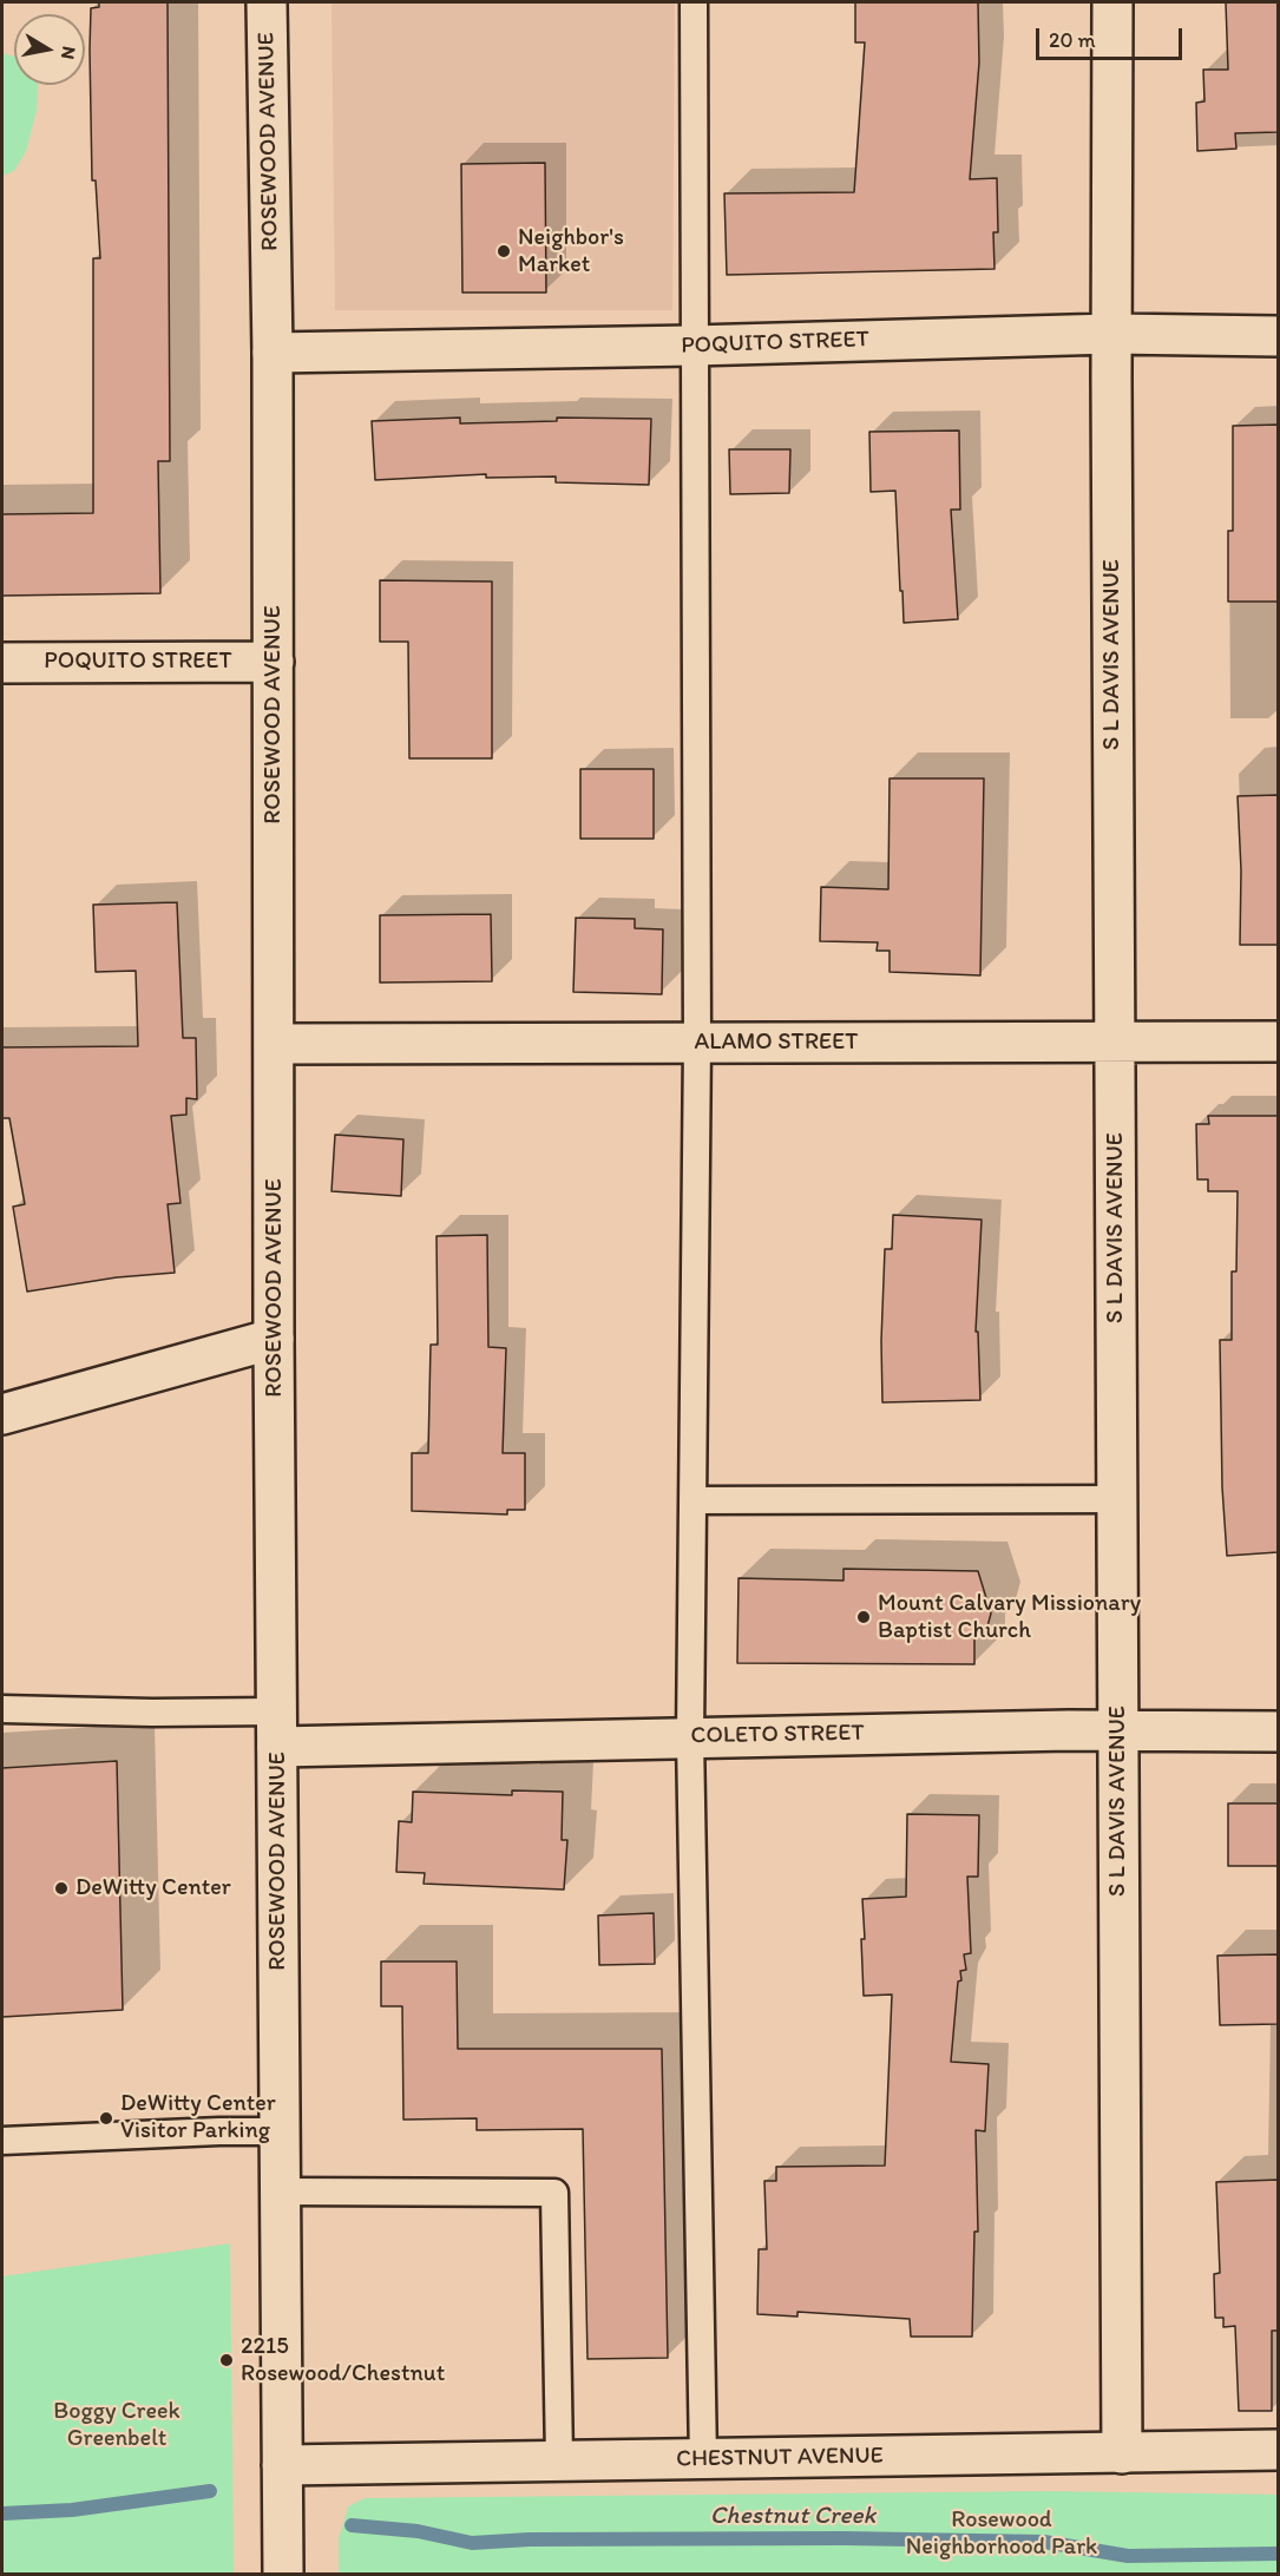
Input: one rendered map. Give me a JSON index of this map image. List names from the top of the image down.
{
  "streets": {
    "street": [
      "ROSEWOOD AVENUE",
      "POQUITO STREET",
      "S L DAVIS AVENUE",
      "ALAMO STREET",
      "COLETO STREET",
      "CHESTNUT AVENUE"
    ]
  },
  "crossings": [
    ["ROSEWOOD AVENUE", "POQUITO STREET"],
    ["ROSEWOOD AVENUE", "ALAMO STREET"],
    ["ROSEWOOD AVENUE", "COLETO STREET"],
    ["ROSEWOOD AVENUE", "CHESTNUT AVENUE"],
    ["POQUITO STREET", "S L DAVIS AVENUE"],
    ["S L DAVIS AVENUE", "ALAMO STREET"],
    ["S L DAVIS AVENUE", "COLETO STREET"],
    ["S L DAVIS AVENUE", "CHESTNUT AVENUE"]
  ],
  "water": ["Chestnut Creek"],
  "parks": ["Boggy Creek Greenbelt", "Rosewood Neighborhood Park"],
  "places": [
    "Neighbor's Market",
    "Mount Calvary Missionary Baptist Church",
    "DeWitty Center",
    "DeWitty Center Visitor Parking",
    "2215 Rosewood/Chestnut"
  ],
  "scale_bar": "20 m",
  "north": "right"
}
